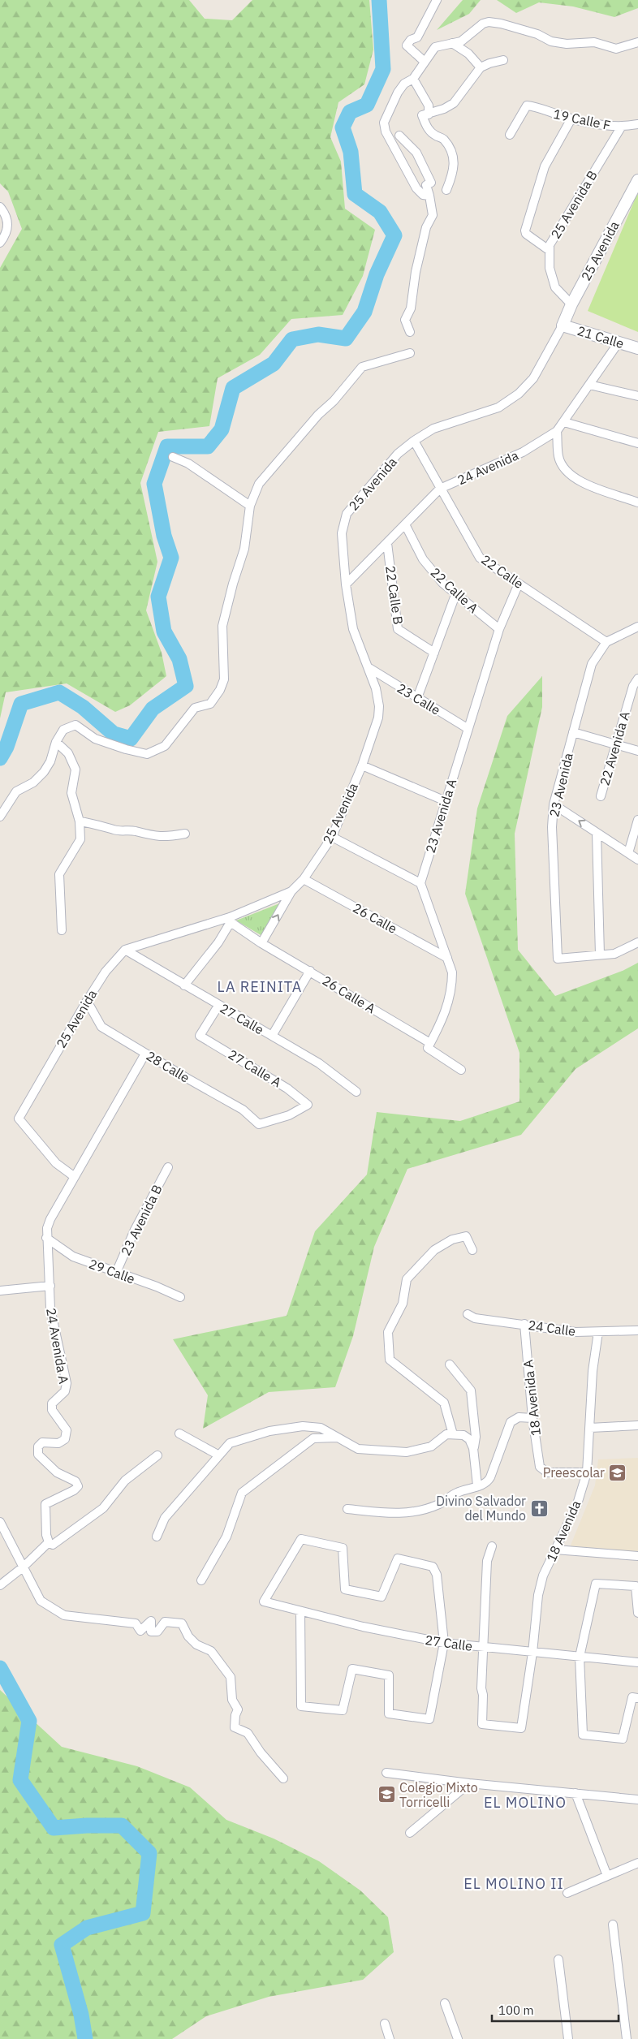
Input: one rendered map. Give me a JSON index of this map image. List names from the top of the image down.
{
  "streets": {
    "street": [
      "19 Calle F",
      "25 Avenida B",
      "25 Avenida",
      "21 Calle",
      "24 Avenida",
      "22 Calle",
      "22 Calle A",
      "22 Calle B",
      "23 Calle",
      "22 Avenida A",
      "23 Avenida",
      "23 Avenida A",
      "26 Calle",
      "26 Calle A",
      "27 Calle",
      "28 Calle",
      "27 Calle A",
      "23 Avenida B",
      "29 Calle",
      "24 Calle",
      "24 Avenida A",
      "18 Avenida A",
      "18 Avenida"
    ]
  },
  "crossings": [
    ["19 Calle F", "25 Avenida B"],
    ["25 Avenida B", "25 Avenida"],
    ["25 Avenida", "21 Calle"],
    ["25 Avenida", "24 Avenida"],
    ["25 Avenida", "22 Calle"],
    ["25 Avenida", "23 Calle"],
    ["25 Avenida", "26 Calle"],
    ["25 Avenida", "26 Calle A"],
    ["25 Avenida", "27 Calle"],
    ["25 Avenida", "28 Calle"],
    ["25 Avenida", "24 Avenida A"],
    ["21 Calle", "24 Avenida"],
    ["24 Avenida", "22 Calle"],
    ["24 Avenida", "22 Calle A"],
    ["24 Avenida", "22 Calle B"],
    ["22 Calle", "23 Avenida"],
    ["22 Calle", "23 Avenida A"],
    ["22 Calle A", "23 Avenida A"],
    ["23 Calle", "23 Avenida A"],
    ["27 Calle", "27 Calle A"],
    ["27 Calle", "18 Avenida"],
    ["28 Calle", "27 Calle A"],
    ["28 Calle", "24 Avenida A"],
    ["23 Avenida B", "29 Calle"],
    ["29 Calle", "24 Avenida A"],
    ["24 Calle", "18 Avenida A"],
    ["24 Calle", "18 Avenida"],
    ["18 Avenida A", "18 Avenida"]
  ],
  "districts": ["LA REINITA", "EL MOLINO", "EL MOLINO II"],
  "places": {
    "school or university": ["Preescolar", "Colegio Mixto Torricelli"],
    "church": ["Divino Salvador del Mundo"]
  },
  "scale_bar": "100 m"
}
